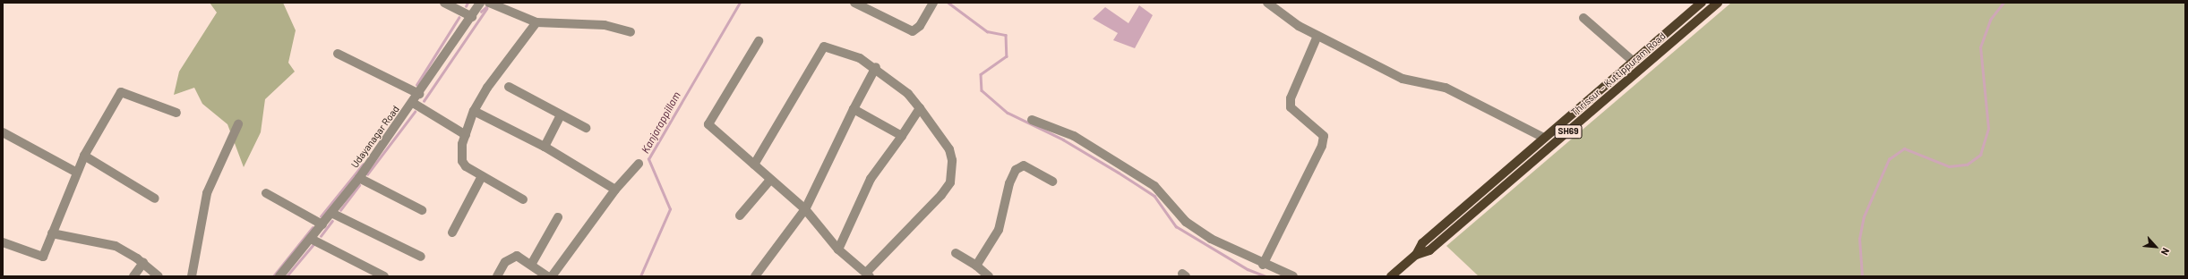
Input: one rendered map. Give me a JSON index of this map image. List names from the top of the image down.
{
  "streets": {
    "main road": ["Thrissur – Kuttippuram Road", "SH69"],
    "street": ["Udayanagar Road"]
  },
  "water": ["Kanjarappillam"],
  "north": "bottom right"
}
